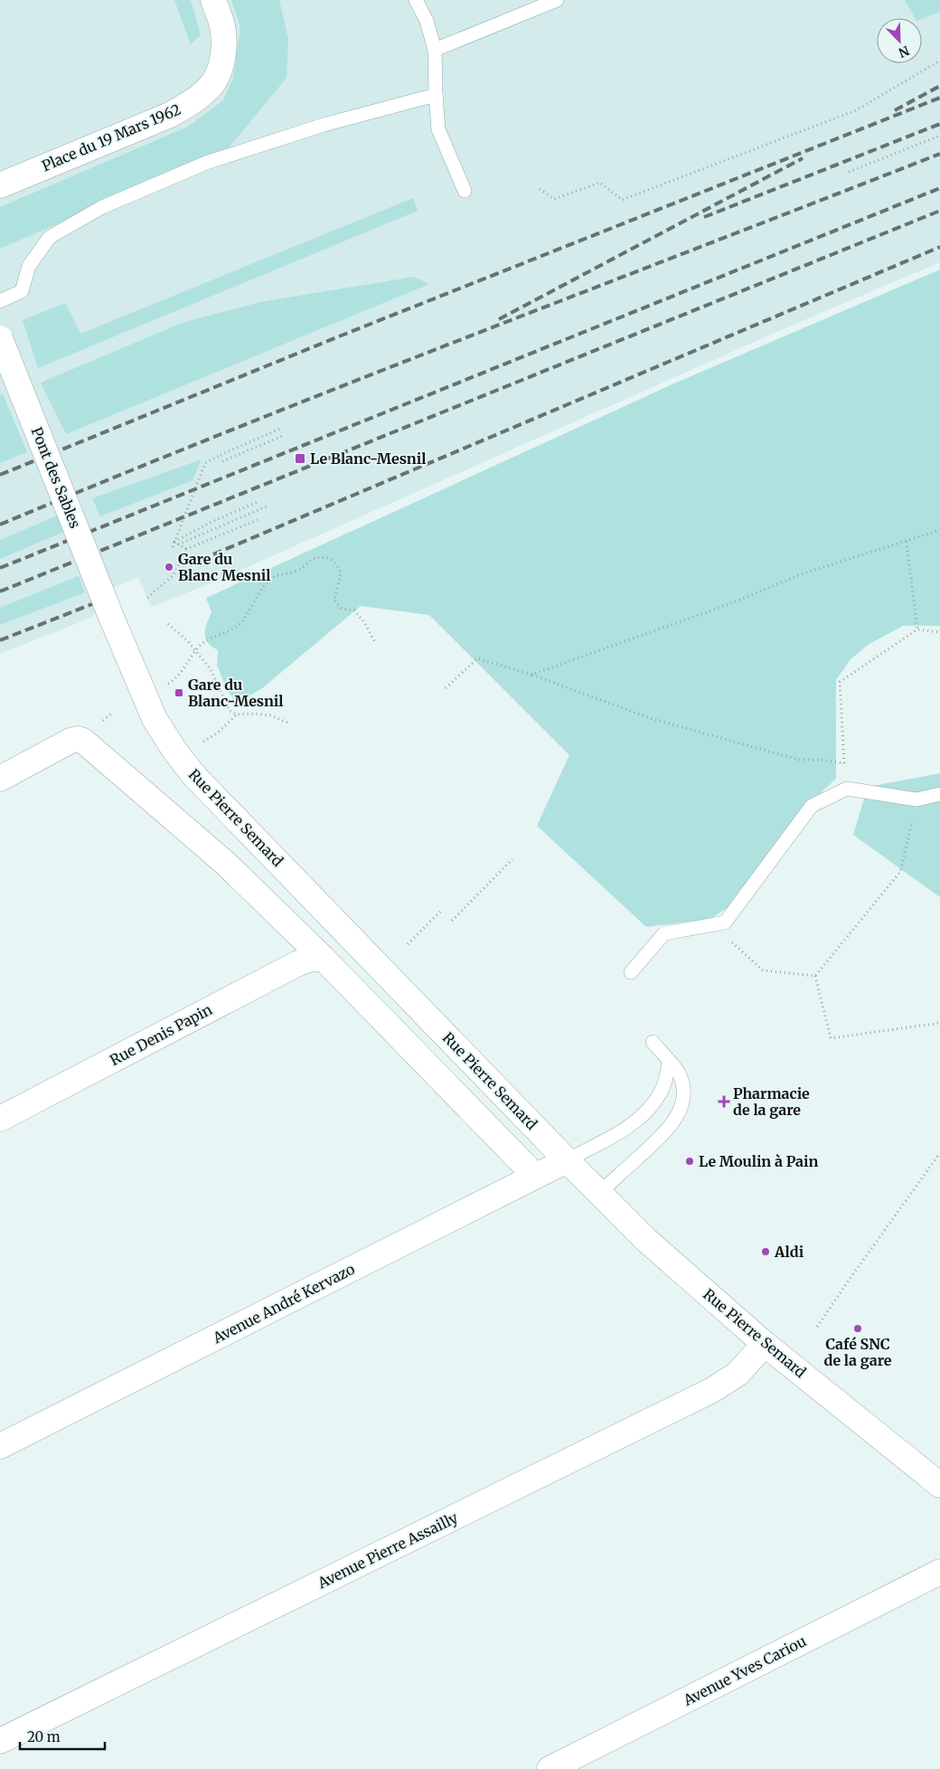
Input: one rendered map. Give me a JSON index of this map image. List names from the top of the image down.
{
  "streets": {
    "street": [
      "Place du 19 Mars 1962",
      "Pont des Sables",
      "Rue Pierre Semard",
      "Rue Denis Papin",
      "Avenue André Kervazo",
      "Avenue Pierre Assailly",
      "Avenue Yves Cariou"
    ]
  },
  "crossings": [
    ["Pont des Sables", "Rue Pierre Semard"],
    ["Rue Pierre Semard", "Avenue André Kervazo"],
    ["Rue Pierre Semard", "Avenue Pierre Assailly"]
  ],
  "places": {
    "transit": ["Le Blanc-Mesnil", "Gare du Blanc-Mesnil"],
    "other": [
      "Gare du Blanc Mesnil",
      "Le Moulin à Pain",
      "Aldi",
      "Café SNC de la gare"
    ],
    "health": ["Pharmacie de la gare"]
  },
  "scale_bar": "20 m",
  "north": "bottom right"
}
